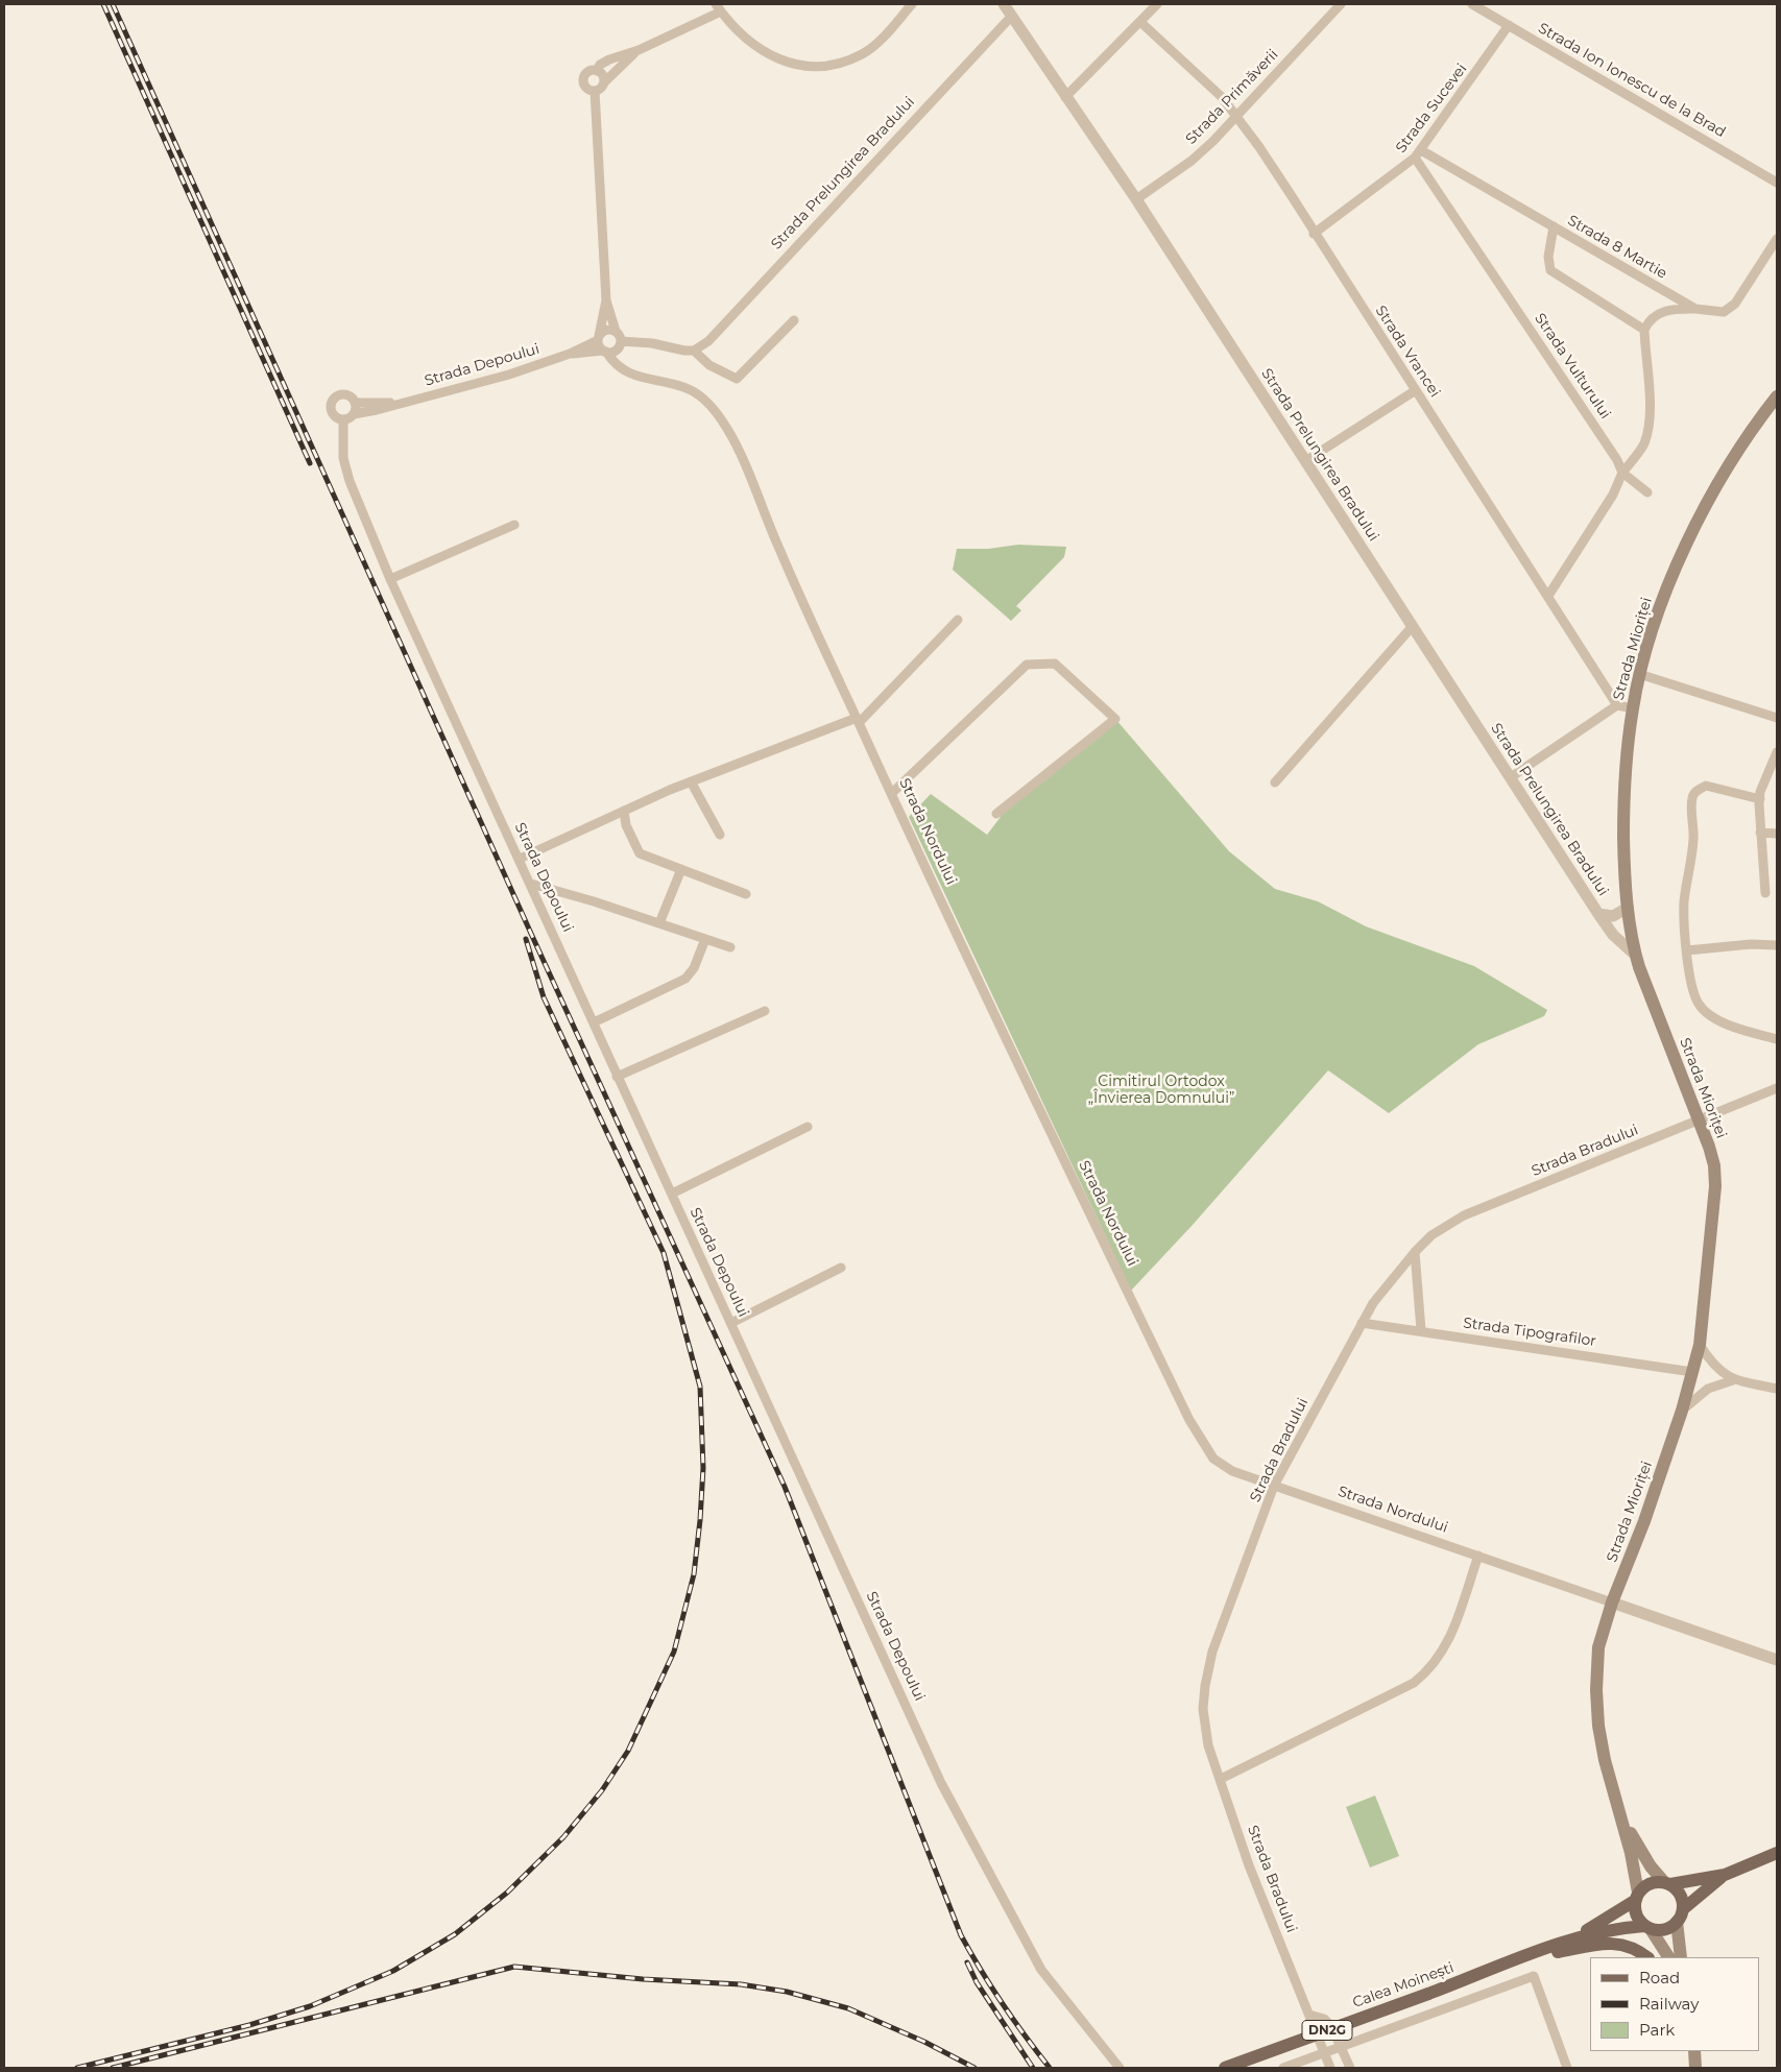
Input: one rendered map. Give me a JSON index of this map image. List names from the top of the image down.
{
  "streets": {
    "main road": ["Strada Mioriței", "Calea Moinești", "DN2G"],
    "street": [
      "Strada Ion Ionescu de la Brad",
      "Strada Primăverii",
      "Strada Sucevei",
      "Strada Prelungirea Bradului",
      "Strada 8 Martie",
      "Strada Vrancei",
      "Strada Depoului",
      "Strada Vulturului",
      "Strada Nordului",
      "Strada Bradului",
      "Strada Tipografilor"
    ]
  },
  "crossings": [
    ["Strada Ion Ionescu de la Brad", "Strada Sucevei"],
    ["Strada Primăverii", "Strada Prelungirea Bradului"],
    ["Strada Primăverii", "Strada Vrancei"],
    ["Strada Sucevei", "Strada 8 Martie"],
    ["Strada Sucevei", "Strada Vrancei"],
    ["Strada Sucevei", "Strada Vulturului"],
    ["Strada Prelungirea Bradului", "Strada Mioriței"],
    ["Strada 8 Martie", "Strada Vulturului"],
    ["Strada Depoului", "Strada Nordului"],
    ["Strada Mioriței", "Strada Nordului"],
    ["Strada Mioriței", "Strada Bradului"],
    ["Strada Mioriței", "Strada Tipografilor"],
    ["Strada Mioriței", "Calea Moinești"],
    ["Strada Nordului", "Strada Bradului"],
    ["Strada Bradului", "Strada Tipografilor"]
  ],
  "parks": ["Cimitirul Ortodox „Învierea Domnului”"],
  "legend": ["Road", "Railway", "Park"]
}
